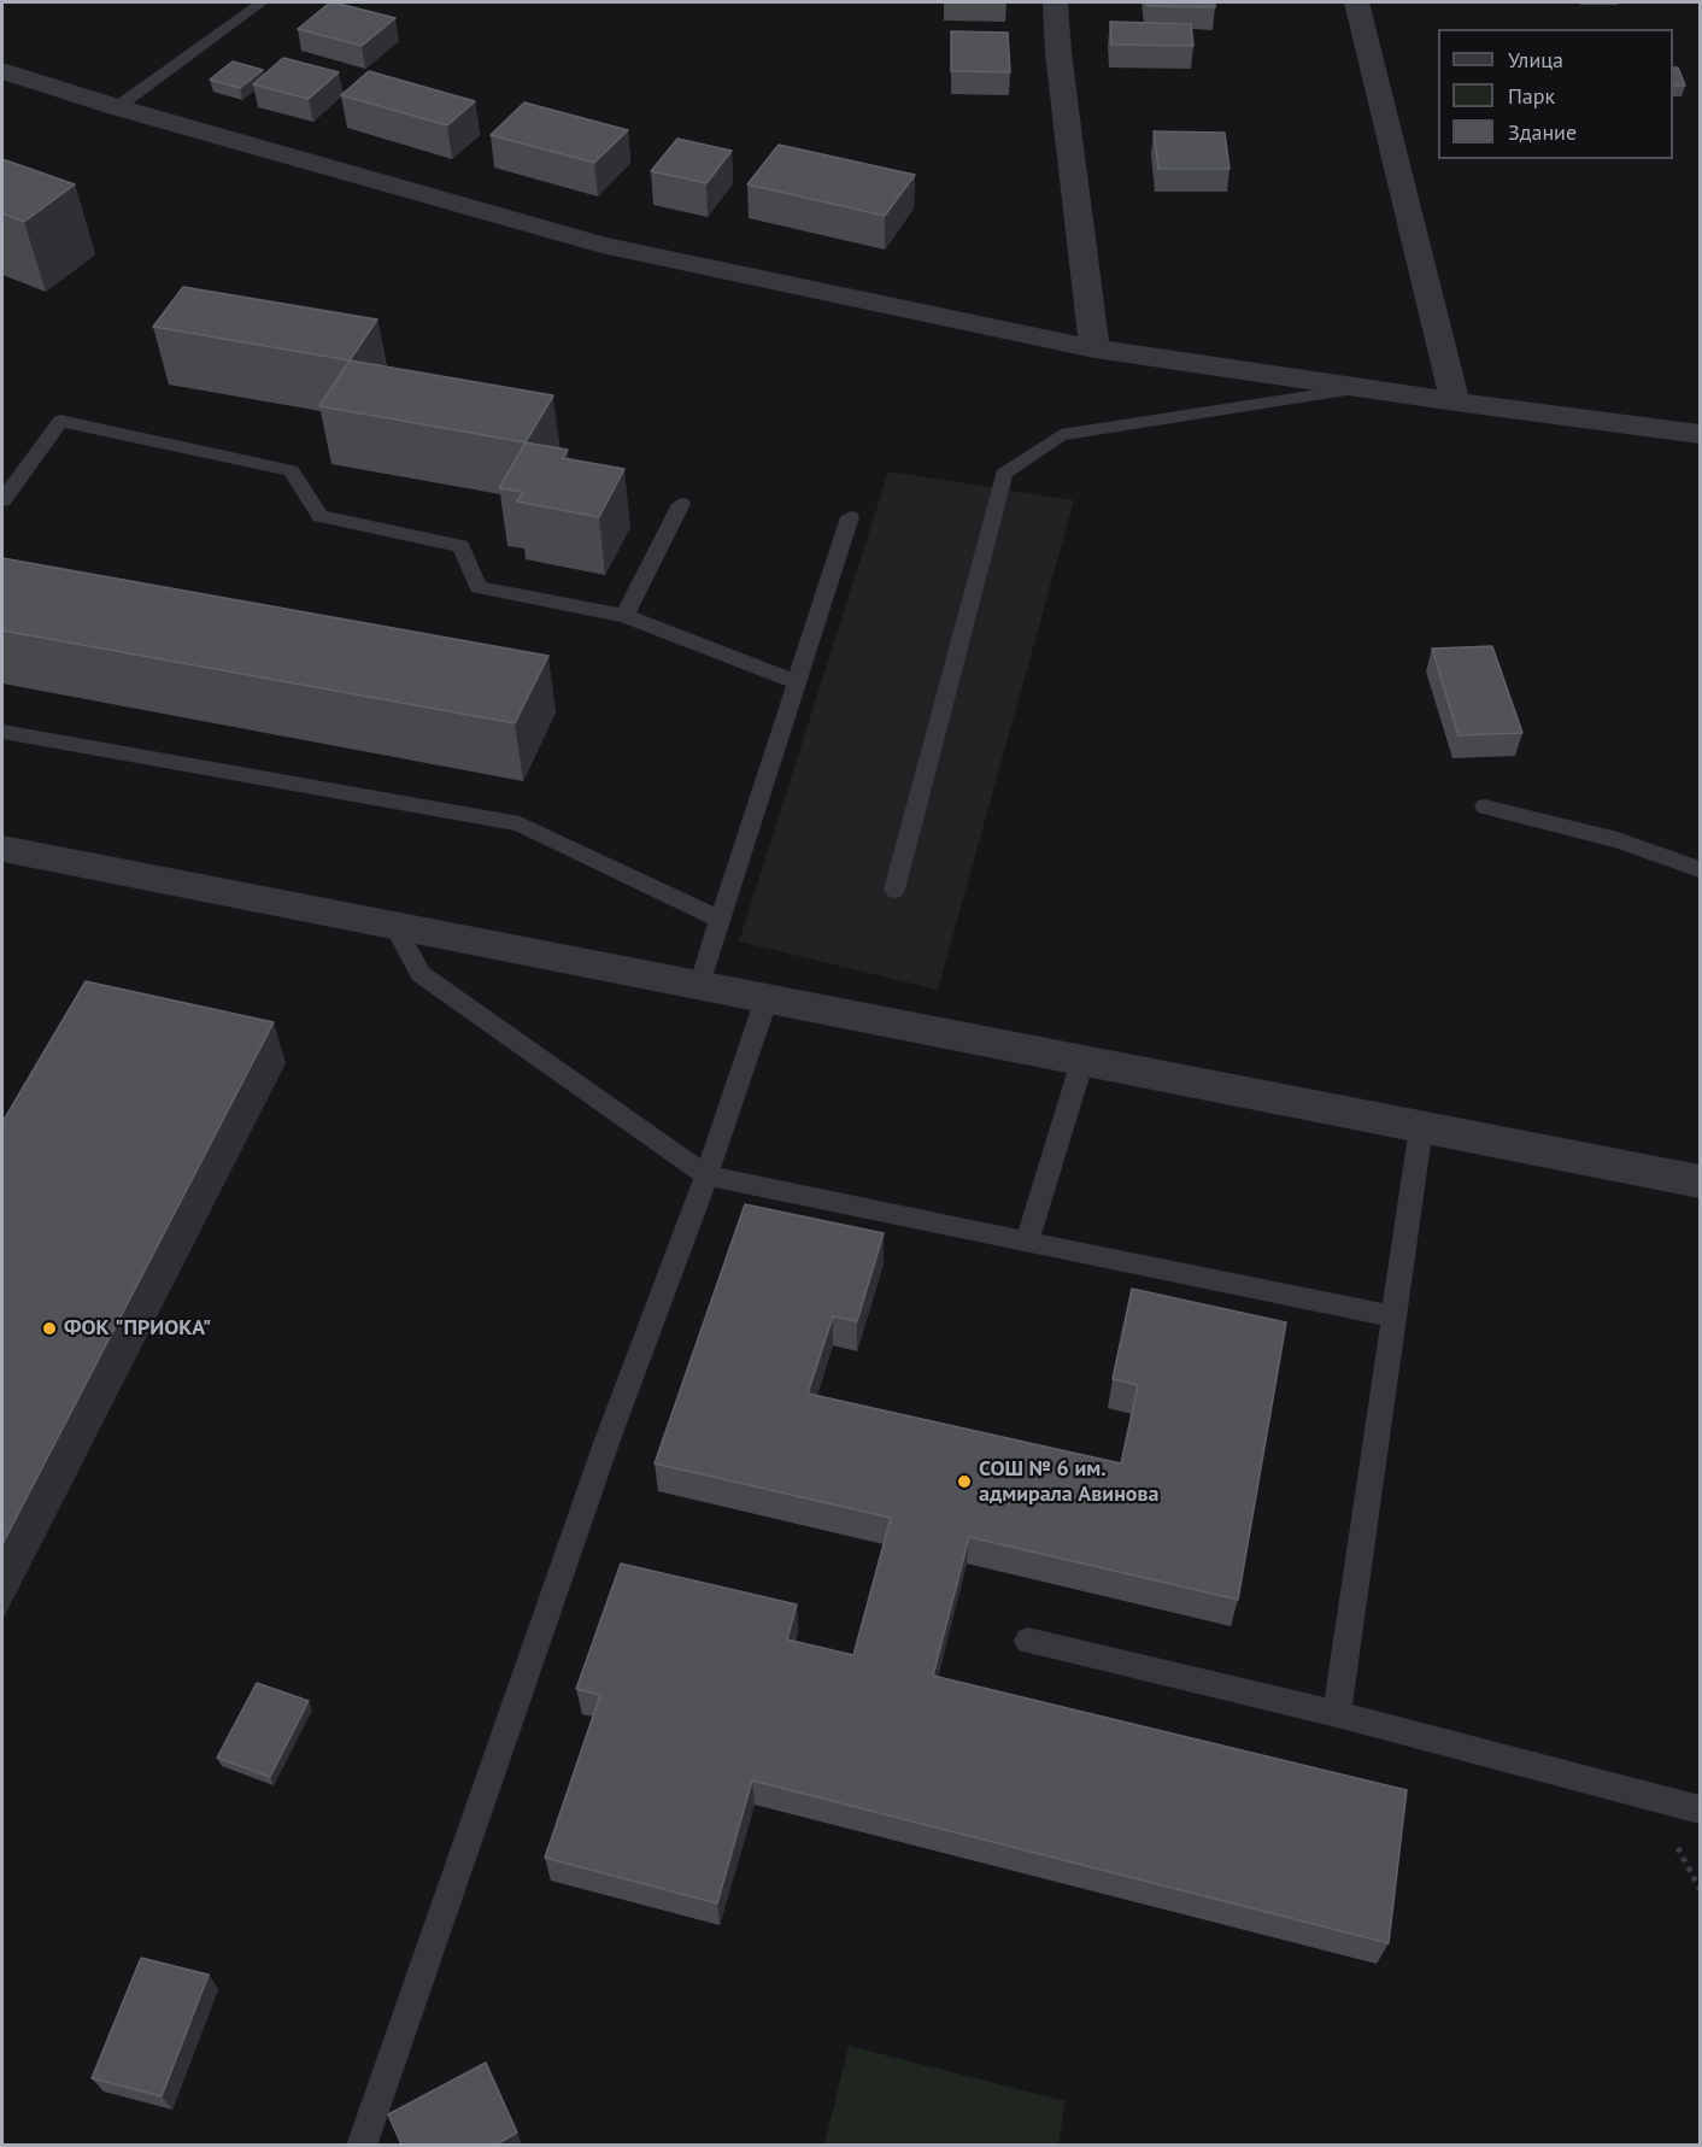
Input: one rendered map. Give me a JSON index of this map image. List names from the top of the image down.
{
  "places": ["ФОК \"ПРИОКА\"", "СОШ № 6 им. адмирала Авинова"],
  "legend": ["Улица", "Парк", "Здание"]
}
